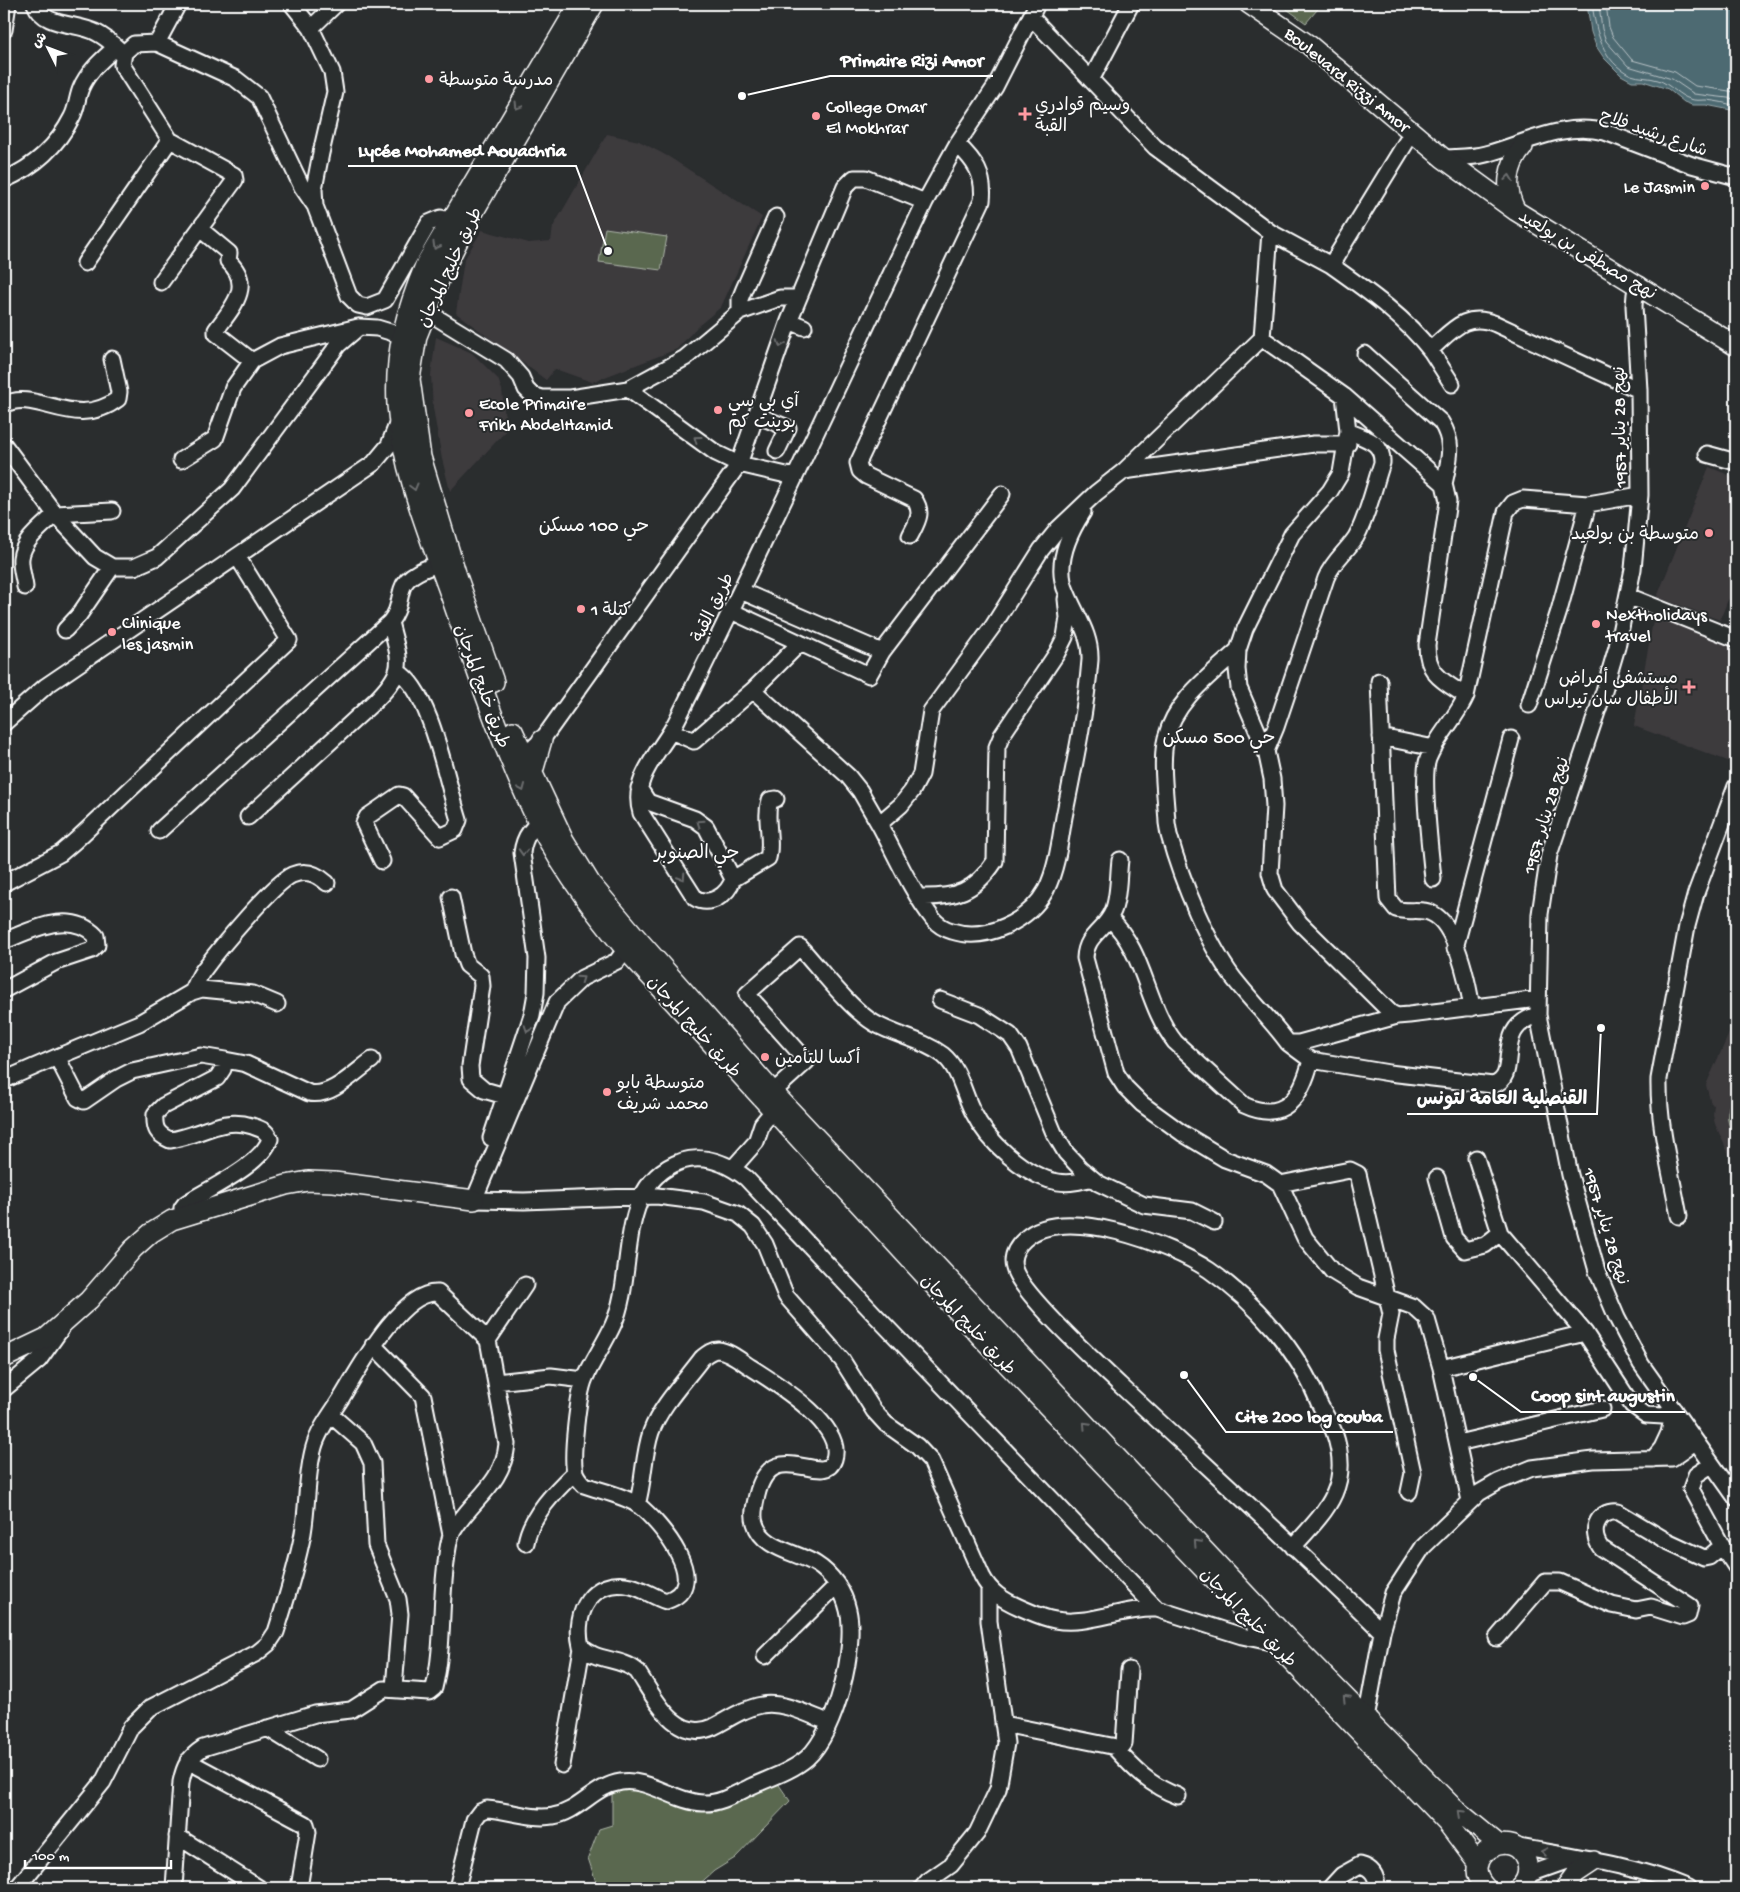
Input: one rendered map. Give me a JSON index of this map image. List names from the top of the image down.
{
  "streets": {
    "main road": ["Boulevard Rizzi Amor", "نهج مصطفى بن بولعيد", "طريق خليج المرجان"],
    "street": ["شارع رشيد فلاح", "نهج 28 يناير 1957", "طريق القبة"]
  },
  "crossings": [
    ["Boulevard Rizzi Amor", "شارع رشيد فلاح"],
    ["Boulevard Rizzi Amor", "نهج مصطفى بن بولعيد"],
    ["شارع رشيد فلاح", "نهج مصطفى بن بولعيد"],
    ["نهج مصطفى بن بولعيد", "نهج 28 يناير 1957"]
  ],
  "districts": ["حي 100 مسكن", "حي 500 مسكن", "حي الصنوبر"],
  "places": {
    "other": [
      "مدرسة متوسطة",
      "Primaire Rizi Amor",
      "College Omar El Mokhrar",
      "Le Jasmin",
      "Lycée Mohamed Aouachria",
      "آي بي سي بوينت كم",
      "Ecole Primaire Frikh AbdelHamid",
      "متوسطة بن بولعيد",
      "كتلة 1",
      "Nextholidays travel",
      "Clinique les jasmin",
      "القنصلية العامة لتونس",
      "أكسا للتأمين",
      "متوسطة بابو محمد شريف",
      "Cite 200 log couba",
      "Coop sint augustin"
    ],
    "health": ["وسيم قوادري القبة", "مستشفى أمراض الأطفال سان تيراس"]
  },
  "scale_bar": "100 m",
  "north": "top left"
}
